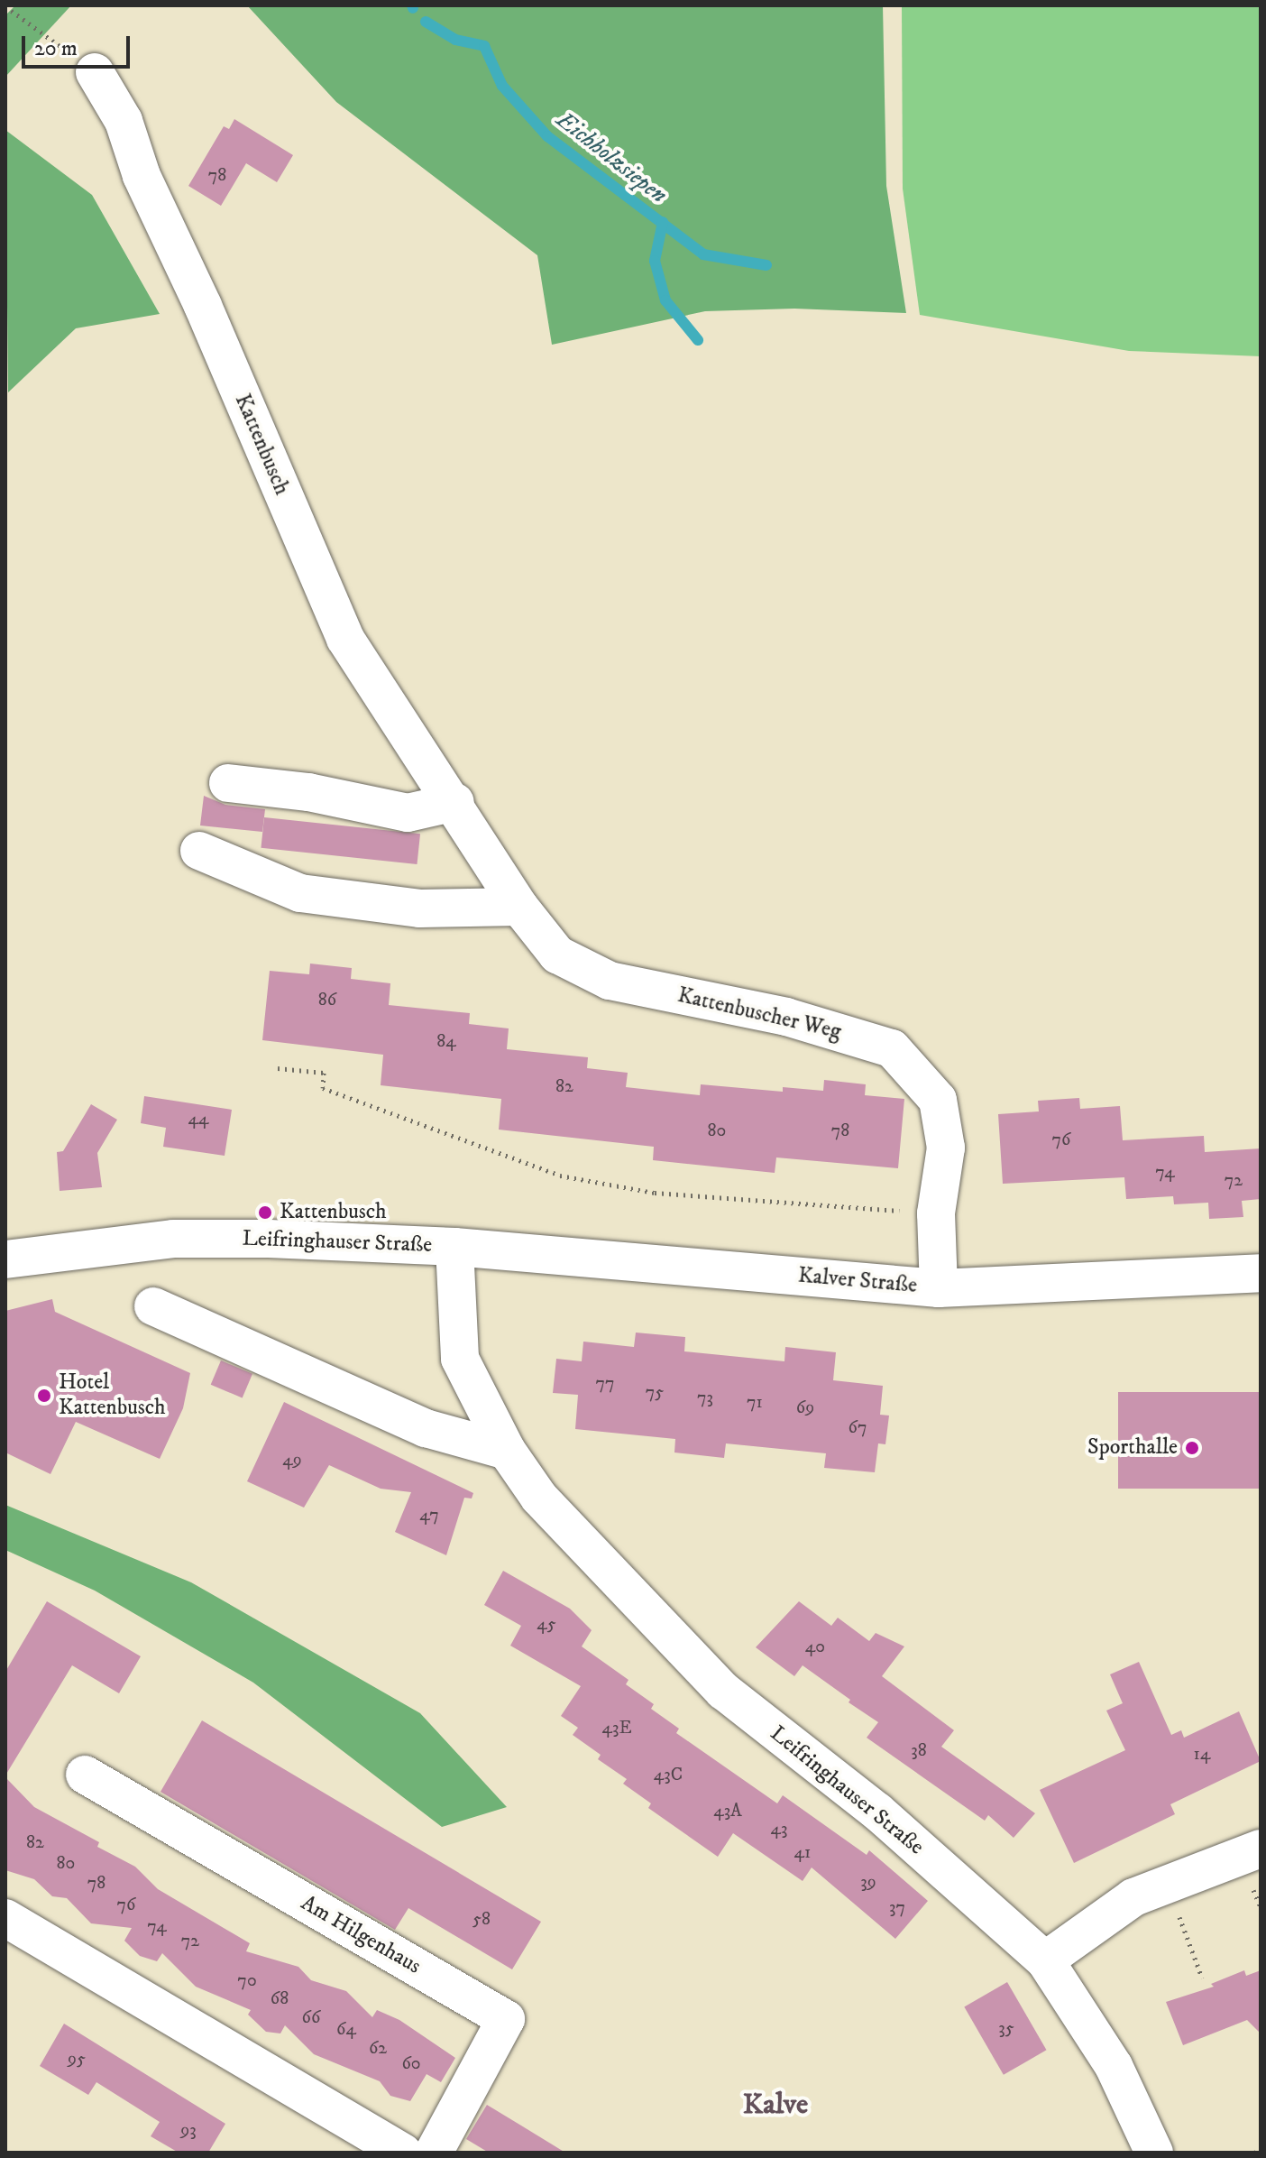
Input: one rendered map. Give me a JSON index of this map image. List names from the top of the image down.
{
  "streets": {
    "street": [
      "Kattenbusch",
      "Kattenbuscher Weg",
      "Leifringhauser Straße",
      "Kalver Straße",
      "Am Hilgenhaus"
    ]
  },
  "crossings": [
    ["Kattenbusch", "Kattenbuscher Weg"],
    ["Kattenbuscher Weg", "Kalver Straße"],
    ["Leifringhauser Straße", "Kalver Straße"]
  ],
  "districts": ["Kalve"],
  "water": ["Eichholzsiepen"],
  "places": ["Kattenbusch", "Hotel Kattenbusch", "Sporthalle"],
  "house_numbers": [
    "78",
    "86",
    "84",
    "82",
    "44",
    "80",
    "78",
    "76",
    "74",
    "72",
    "77",
    "75",
    "73",
    "71",
    "69",
    "67",
    "49",
    "47",
    "45",
    "40",
    "43E",
    "38",
    "14",
    "43C",
    "43A",
    "43",
    "82",
    "41",
    "80",
    "39",
    "78",
    "76",
    "37",
    "58",
    "74",
    "72",
    "70",
    "68",
    "66",
    "35",
    "64",
    "62",
    "95",
    "60",
    "93"
  ],
  "scale_bar": "20 m"
}
